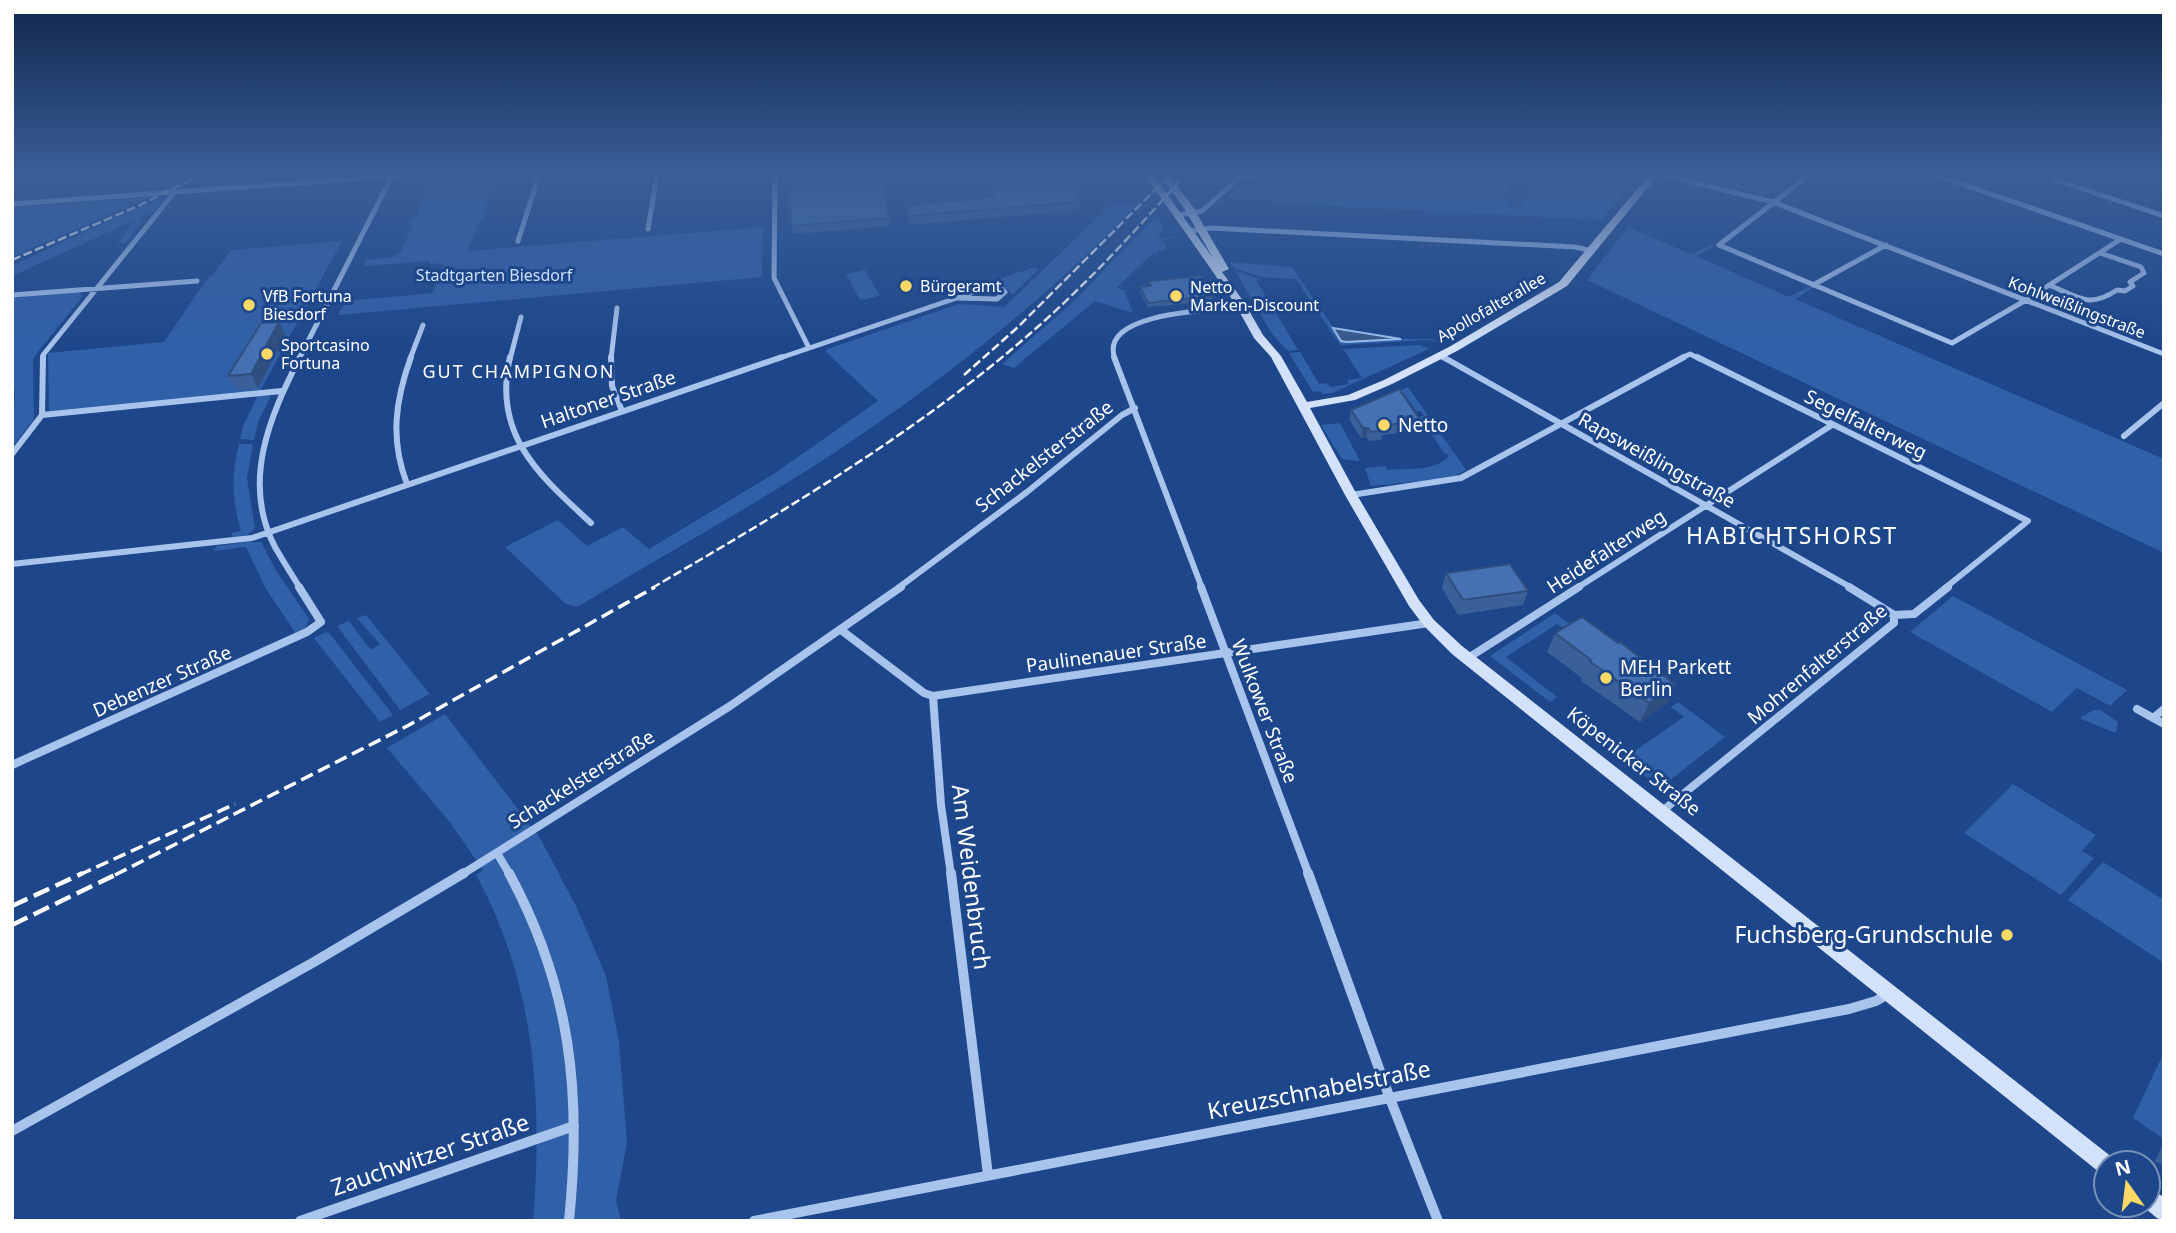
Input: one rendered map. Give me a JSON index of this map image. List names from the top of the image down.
{
  "streets": {
    "main road": ["Apollofalterallee", "Köpenicker Straße"],
    "street": [
      "Kohlweißlingstraße",
      "Haltoner Straße",
      "Segelfalterweg",
      "Schackelsterstraße",
      "Rapsweißlingstraße",
      "Heidefalterweg",
      "Paulinenauer Straße",
      "Mohrenfalterstraße",
      "Debenzer Straße",
      "Wulkower Straße",
      "Am Weidenbruch",
      "Kreuzschnabelstraße",
      "Zauchwitzer Straße"
    ]
  },
  "crossings": [
    ["Apollofalterallee", "Rapsweißlingstraße"],
    ["Apollofalterallee", "Köpenicker Straße"],
    ["Haltoner Straße", "Debenzer Straße"],
    ["Segelfalterweg", "Rapsweißlingstraße"],
    ["Segelfalterweg", "Heidefalterweg"],
    ["Segelfalterweg", "Mohrenfalterstraße"],
    ["Schackelsterstraße", "Wulkower Straße"],
    ["Rapsweißlingstraße", "Heidefalterweg"],
    ["Rapsweißlingstraße", "Mohrenfalterstraße"],
    ["Heidefalterweg", "Köpenicker Straße"],
    ["Paulinenauer Straße", "Wulkower Straße"],
    ["Paulinenauer Straße", "Köpenicker Straße"],
    ["Paulinenauer Straße", "Am Weidenbruch"],
    ["Mohrenfalterstraße", "Köpenicker Straße"],
    ["Wulkower Straße", "Köpenicker Straße"],
    ["Wulkower Straße", "Kreuzschnabelstraße"],
    ["Köpenicker Straße", "Kreuzschnabelstraße"],
    ["Am Weidenbruch", "Kreuzschnabelstraße"]
  ],
  "districts": ["GUT CHAMPIGNON", "HABICHTSHORST"],
  "parks": ["Stadtgarten Biesdorf"],
  "places": [
    "Bürgeramt",
    "Netto Marken-Discount",
    "VfB Fortuna Biesdorf",
    "Sportcasino Fortuna",
    "Netto",
    "MEH Parkett Berlin",
    "Fuchsberg-Grundschule"
  ],
  "north": "top"
}
